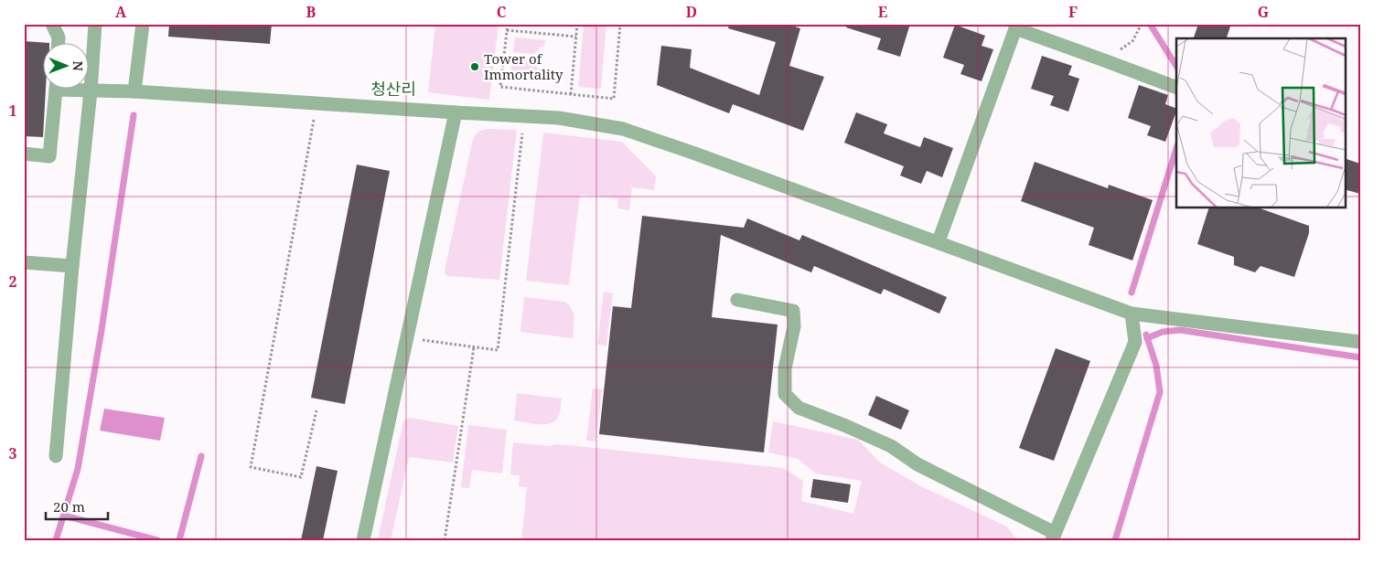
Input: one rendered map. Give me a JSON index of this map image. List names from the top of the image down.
{
  "districts": ["청산리"],
  "places": ["Tower of Immortality"],
  "scale_bar": "20 m",
  "north": "right",
  "grid": {
    "columns": [
      "A",
      "B",
      "C",
      "D",
      "E",
      "F",
      "G"
    ],
    "rows": ["1", "2", "3"]
  }
}
